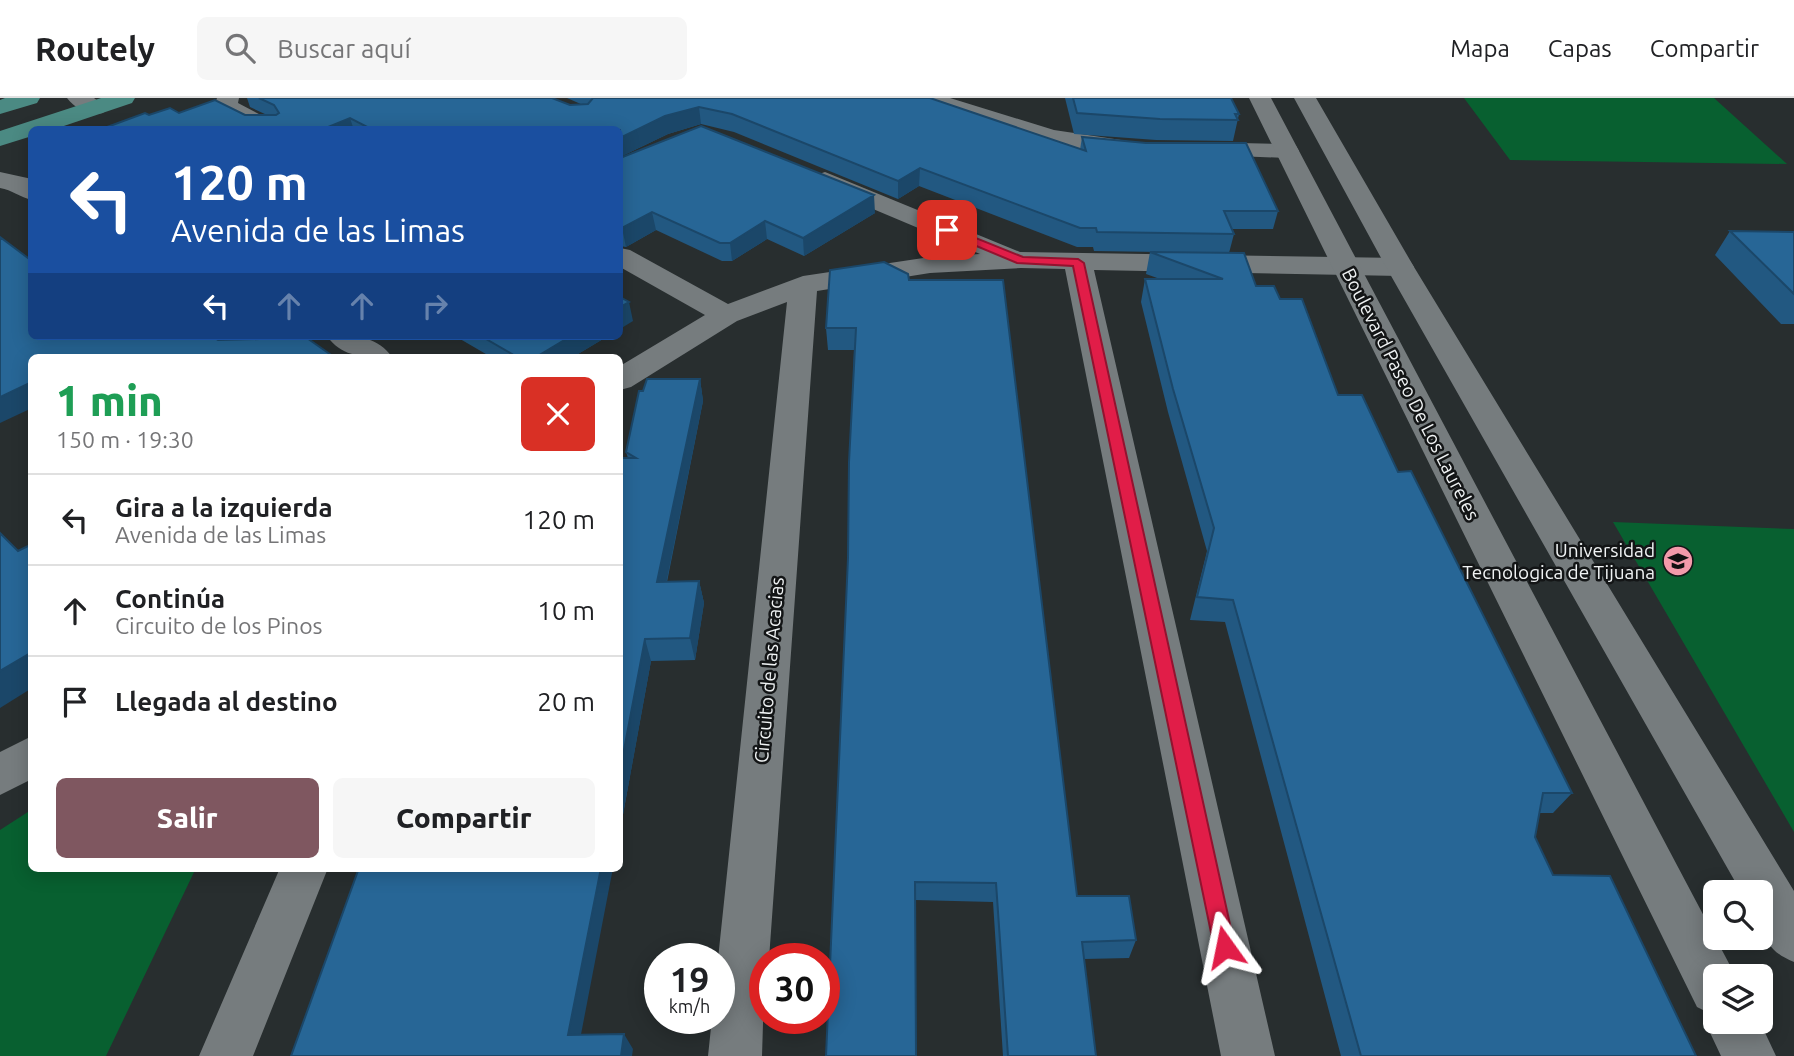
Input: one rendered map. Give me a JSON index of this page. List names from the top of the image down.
{
  "streets": {
    "street": ["Boulevard Paseo De Los Laureles", "Circuito de las Acacias"]
  },
  "places": {
    "school or university": ["Universidad Tecnologica de Tijuana"]
  },
  "page": {
    "header": "Routely",
    "search": "Buscar aquí",
    "nav": ["Mapa", "Capas", "Compartir"],
    "turn": ["120 m", "Avenida de las Limas"],
    "heading": ["1 min", "150 m · 19:30"],
    "list": [
      {
        "name": "Gira a la izquierda",
        "note": "Avenida de las Limas",
        "value": "120 m"
      },
      {
        "name": "Continúa",
        "note": "Circuito de los Pinos",
        "value": "10 m"
      },
      {
        "name": "Llegada al destino",
        "value": "20 m"
      }
    ],
    "buttons": ["Salir", "Compartir"],
    "speed": "19 km/h",
    "limit": "30"
  }
}
